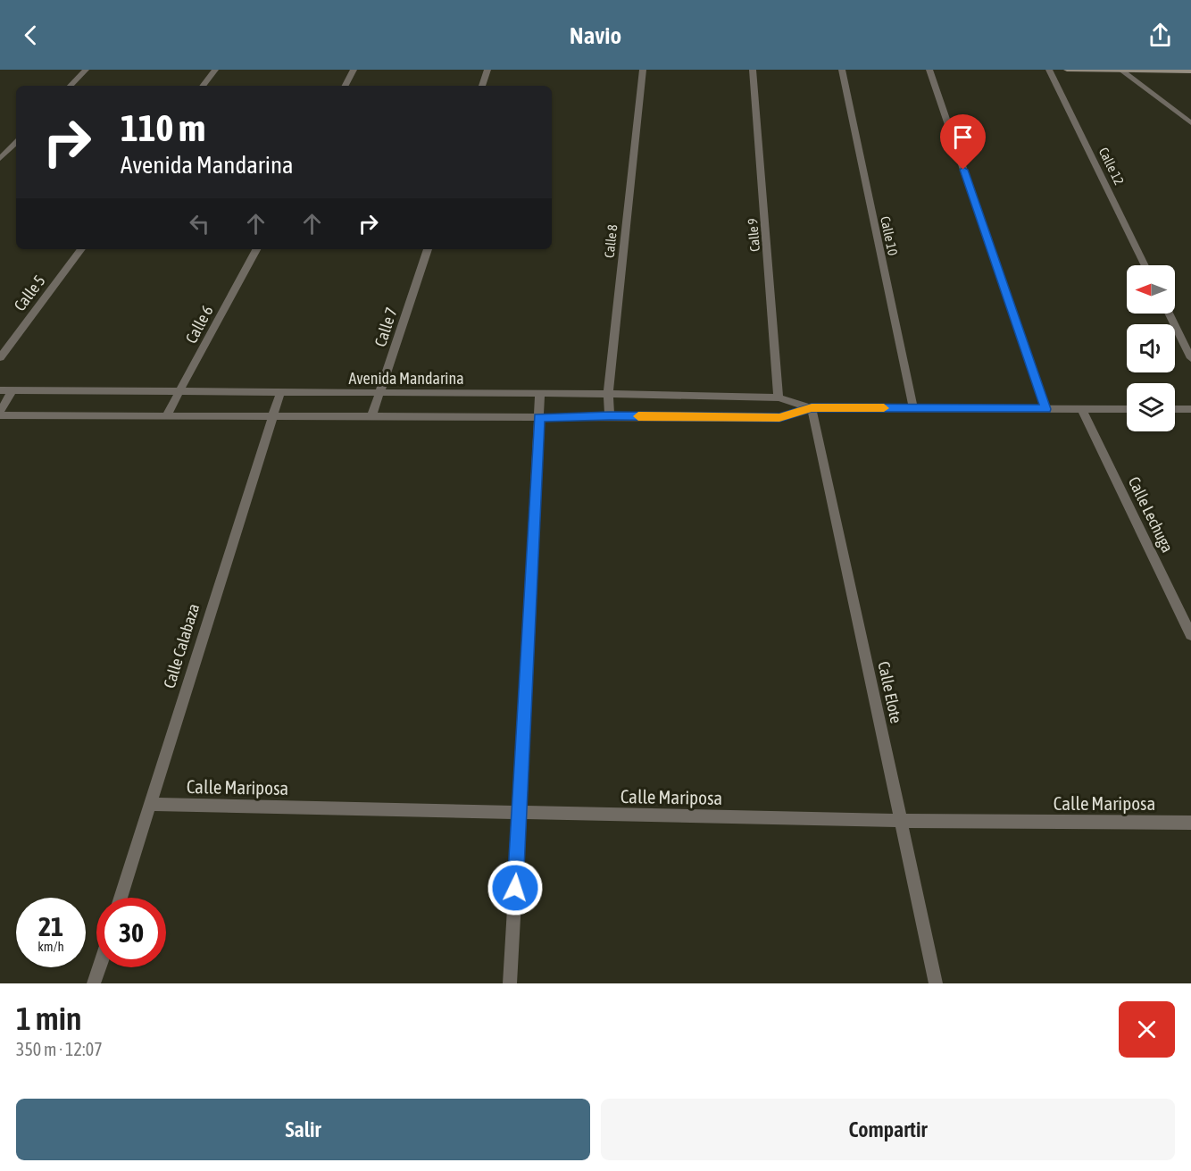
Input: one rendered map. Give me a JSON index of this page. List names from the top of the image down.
{
  "streets": {
    "street": [
      "Calle 12",
      "Calle 9",
      "Calle 10",
      "Calle 8",
      "Calle 5",
      "Calle 6",
      "Calle 7",
      "Avenida Mandarina",
      "Calle Lechuga",
      "Calle Calabaza",
      "Calle Elote",
      "Calle Mariposa"
    ]
  },
  "crossings": [
    ["Calle 9", "Avenida Mandarina"],
    ["Calle 10", "Avenida Mandarina"],
    ["Calle 8", "Avenida Mandarina"],
    ["Calle 6", "Avenida Mandarina"],
    ["Calle 7", "Avenida Mandarina"],
    ["Avenida Mandarina", "Calle Lechuga"],
    ["Avenida Mandarina", "Calle Calabaza"],
    ["Avenida Mandarina", "Calle Elote"],
    ["Calle Calabaza", "Calle Mariposa"],
    ["Calle Elote", "Calle Mariposa"]
  ],
  "north": "left",
  "page": {
    "header": "Navio",
    "turn": ["110 m", "Avenida Mandarina"],
    "speed": "21 km/h",
    "limit": "30",
    "heading": ["1 min", "350 m · 12:07"],
    "buttons": ["Salir", "Compartir"]
  }
}
